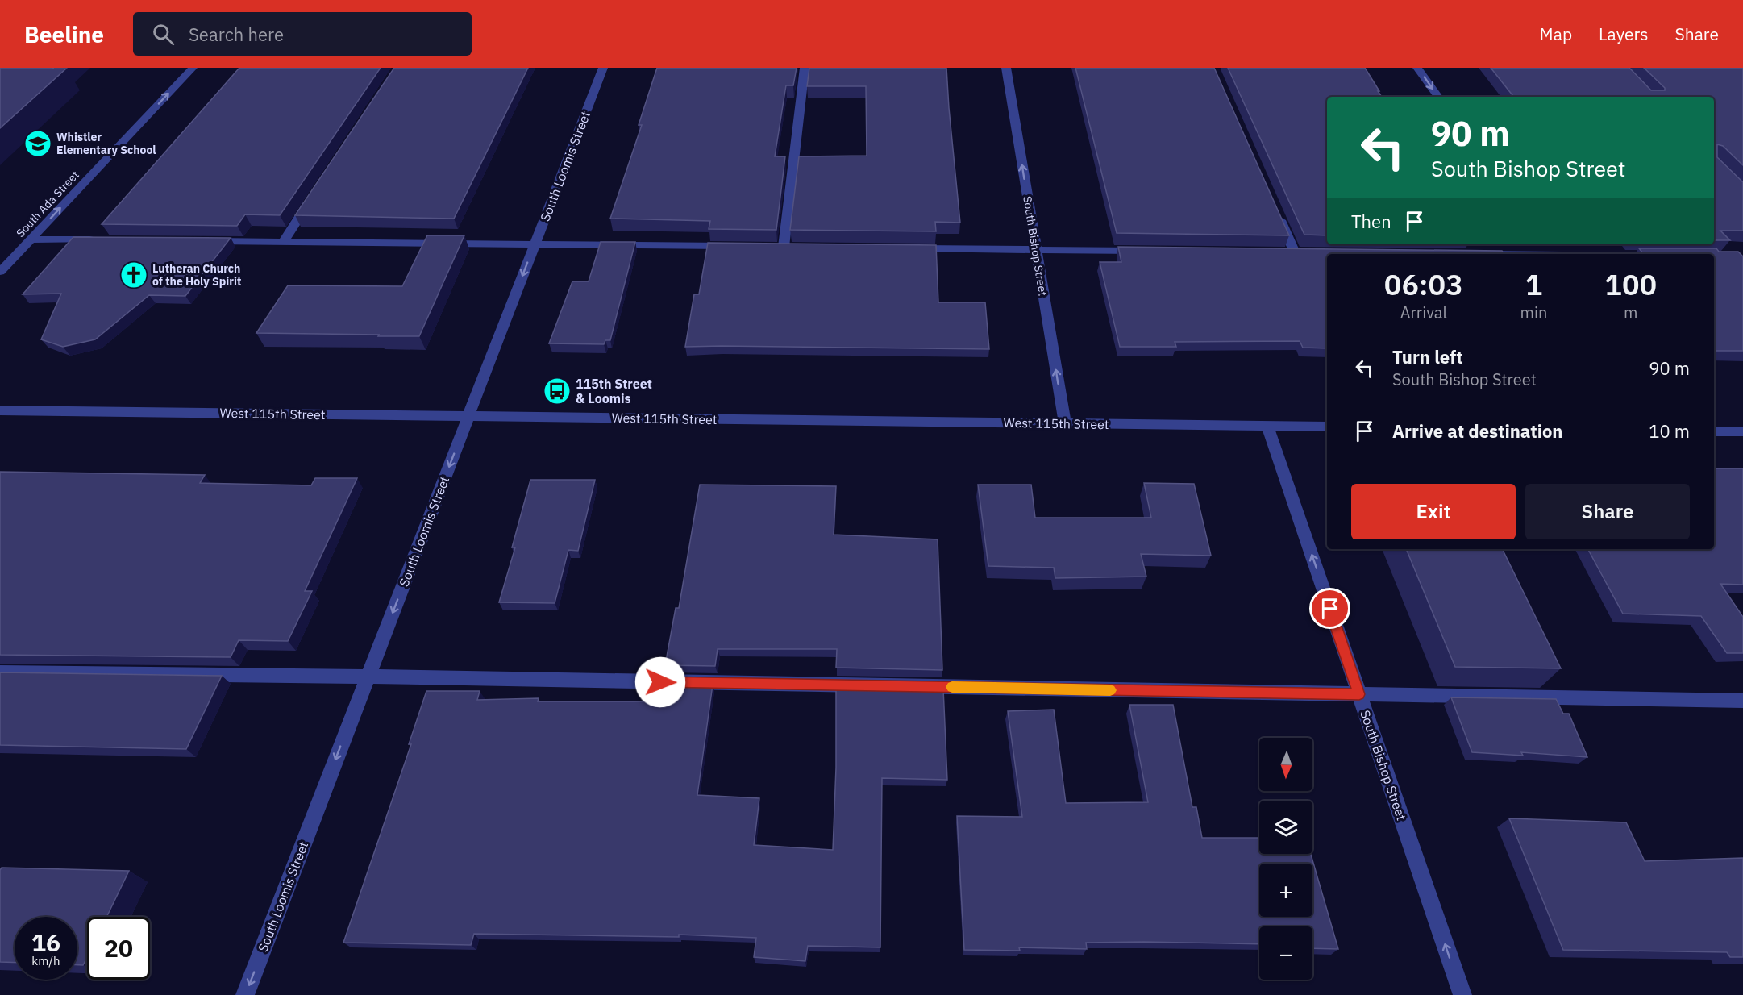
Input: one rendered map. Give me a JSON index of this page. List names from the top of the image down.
{
  "streets": {
    "street": [
      "South Loomis Street",
      "South Ada Street",
      "South Bishop Street",
      "West 115th Street"
    ]
  },
  "crossings": [
    ["South Loomis Street", "West 115th Street"],
    ["South Bishop Street", "West 115th Street"]
  ],
  "one_way": ["South Loomis Street", "South Ada Street", "South Bishop Street"],
  "places": {
    "school or university": ["Whistler Elementary School"],
    "church": ["Lutheran Church of the Holy Spirit"],
    "bus stop": ["115th Street & Loomis"]
  },
  "north": "bottom",
  "page": {
    "header": "Beeline",
    "search": "Search here",
    "nav": ["Map", "Layers", "Share"],
    "turn": ["90 m", "South Bishop Street"],
    "then": "Then",
    "eta": [
      "06:03",
      "Arrival",
      "1",
      "min",
      "100",
      "m"
    ],
    "list": [
      {
        "name": "Turn left",
        "note": "South Bishop Street",
        "value": "90 m"
      },
      {
        "name": "Arrive at destination",
        "value": "10 m"
      }
    ],
    "buttons": ["Exit", "Share"],
    "map_buttons": ["+", "−"],
    "speed": "16 km/h",
    "limit": "20"
  }
}
